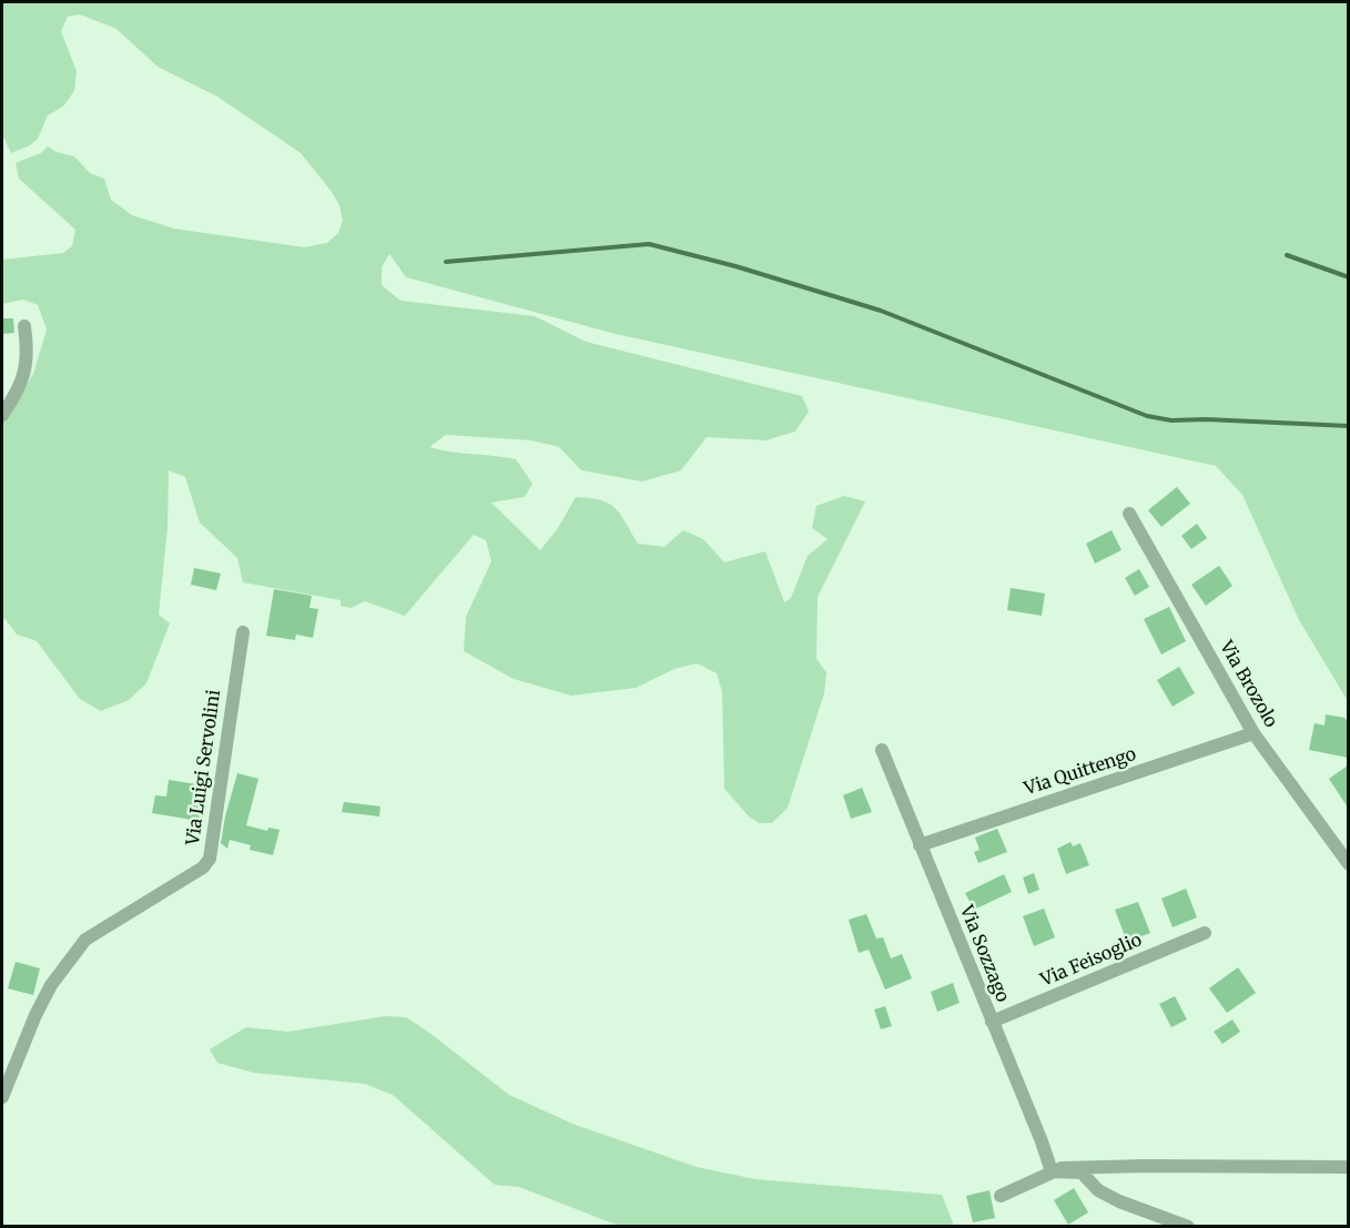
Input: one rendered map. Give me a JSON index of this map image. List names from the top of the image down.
{
  "streets": {
    "street": [
      "Via Brozolo",
      "Via Luigi Servolini",
      "Via Quittengo",
      "Via Sozzago",
      "Via Feisoglio"
    ]
  },
  "crossings": [
    ["Via Brozolo", "Via Quittengo"],
    ["Via Quittengo", "Via Sozzago"],
    ["Via Sozzago", "Via Feisoglio"]
  ]
}
